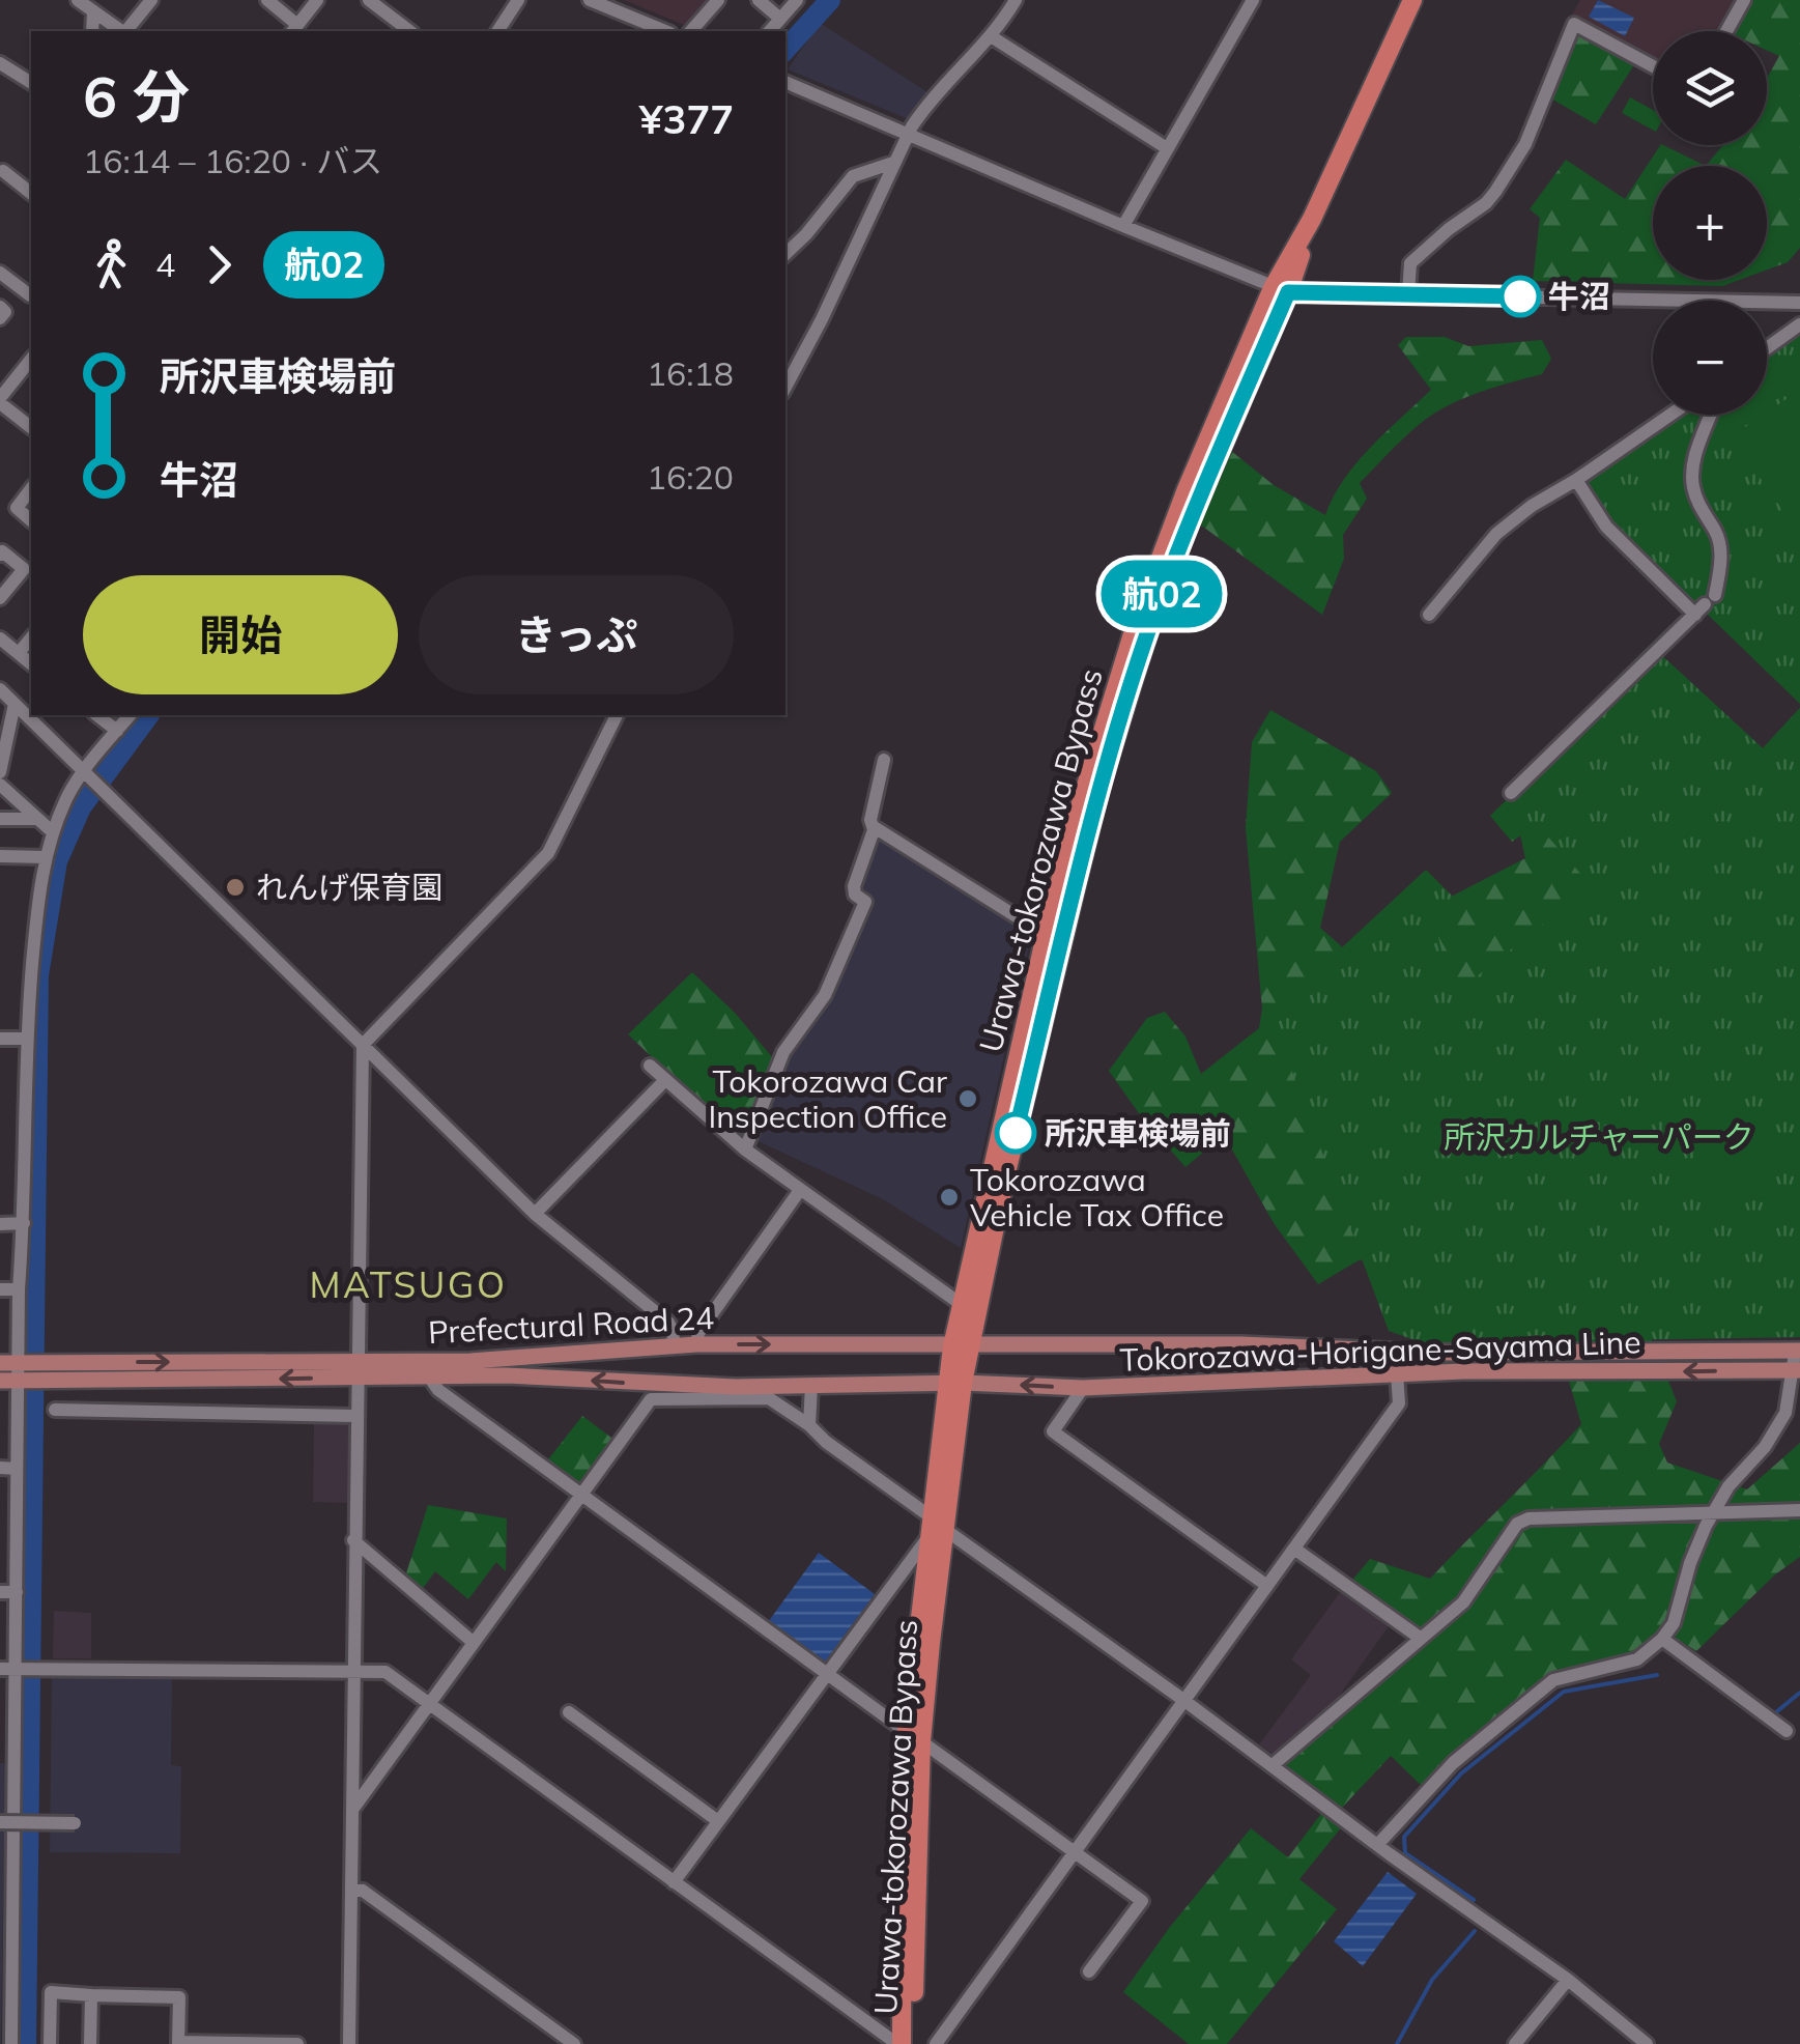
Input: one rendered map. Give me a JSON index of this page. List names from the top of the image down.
{
  "streets": {
    "highway": ["Urawa-tokorozawa Bypass"],
    "main road": ["Prefectural Road 24", "Tokorozawa-Horigane-Sayama Line"]
  },
  "crossings": [
    ["Urawa-tokorozawa Bypass", "Prefectural Road 24"],
    ["Urawa-tokorozawa Bypass", "Tokorozawa-Horigane-Sayama Line"],
    ["Prefectural Road 24", "Tokorozawa-Horigane-Sayama Line"]
  ],
  "districts": ["MATSUGO"],
  "parks": ["所沢カルチャーパーク"],
  "places": [
    "牛沼",
    "れんげ保育園",
    "Tokorozawa Car Inspection Office",
    "所沢車検場前",
    "Tokorozawa Vehicle Tax Office"
  ],
  "lines": ["bus line 航02"],
  "page": {
    "on_map": "航02",
    "map_buttons": ["+", "−"],
    "heading": ["6 分", "16:14 – 16:20 · バス", "¥377"],
    "legs": ["4", "航02"],
    "list": [
      {
        "name": "所沢車検場前",
        "value": "16:18"
      },
      {
        "name": "牛沼",
        "value": "16:20"
      }
    ],
    "buttons": ["開始", "きっぷ"]
  }
}
